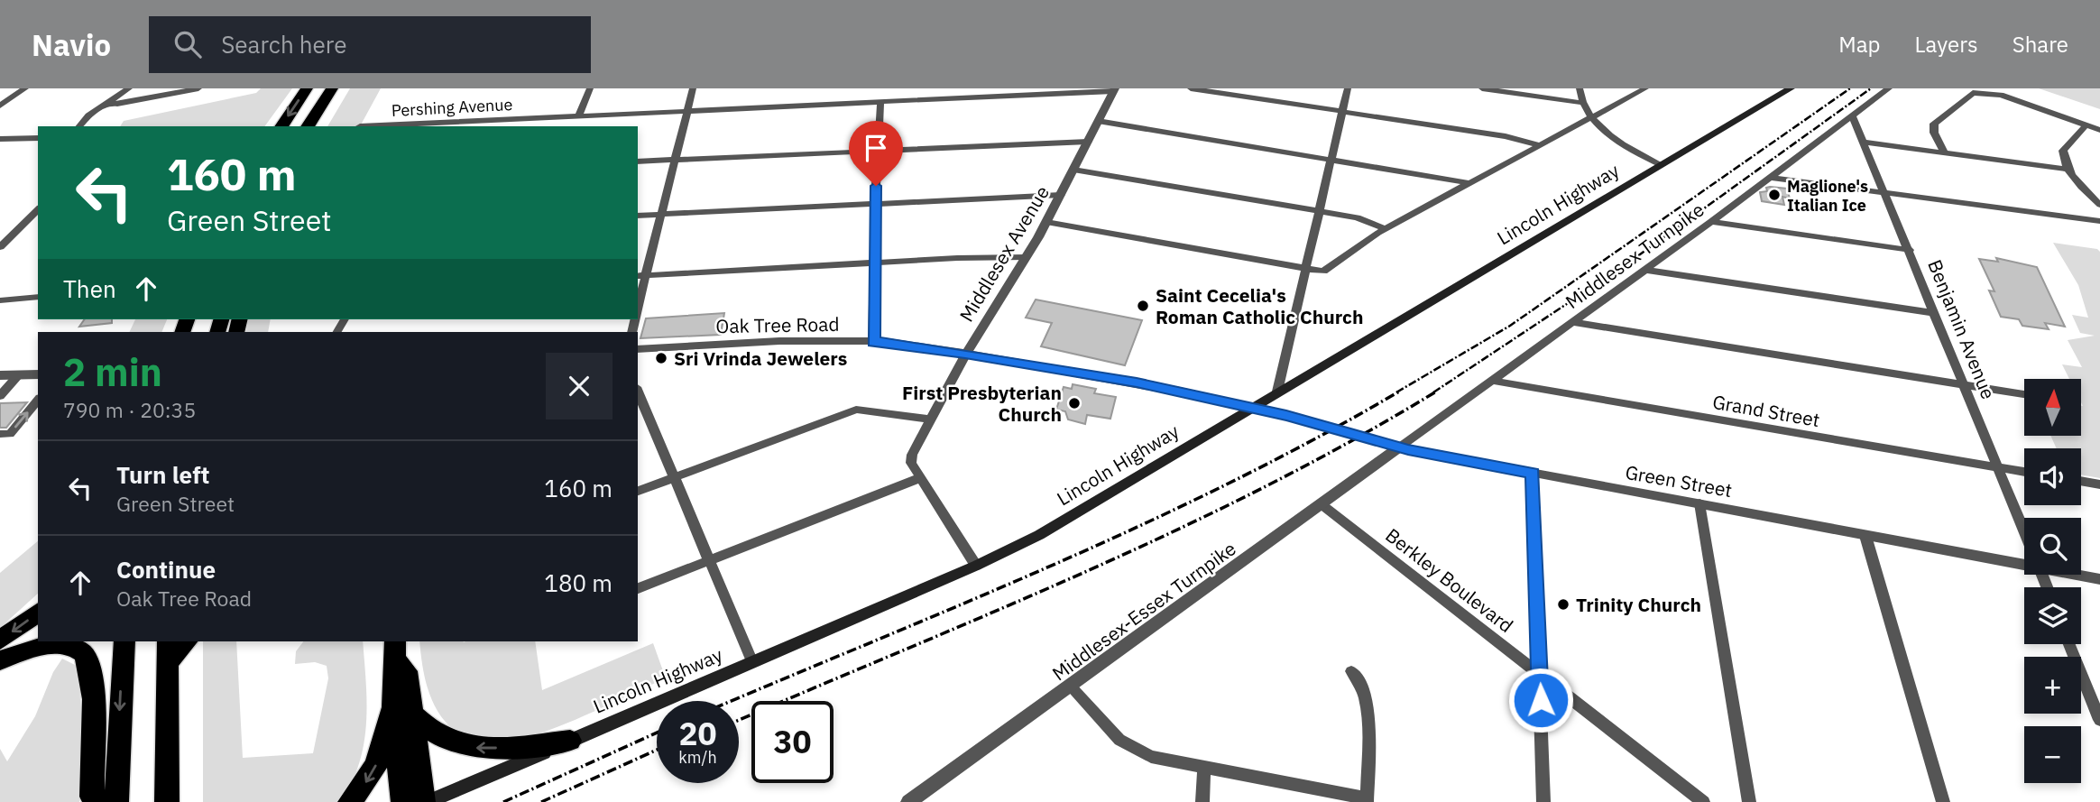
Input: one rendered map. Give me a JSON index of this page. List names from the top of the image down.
{
  "streets": {
    "main road": ["Lincoln Highway"],
    "street": [
      "Pershing Avenue",
      "Middlesex Avenue",
      "Middlesex Turnpike",
      "Oak Tree Road",
      "Benjamin Avenue",
      "Grand Street",
      "Green Street",
      "Berkley Boulevard",
      "Middlesex-Essex Turnpike"
    ]
  },
  "crossings": [
    ["Pershing Avenue", "Middlesex Avenue"],
    ["Lincoln Highway", "Middlesex Avenue"],
    ["Lincoln Highway", "Oak Tree Road"],
    ["Lincoln Highway", "Green Street"],
    ["Middlesex Avenue", "Oak Tree Road"],
    ["Middlesex Turnpike", "Benjamin Avenue"],
    ["Middlesex Turnpike", "Grand Street"],
    ["Middlesex Turnpike", "Green Street"],
    ["Middlesex Turnpike", "Middlesex-Essex Turnpike"],
    ["Oak Tree Road", "Green Street"],
    ["Benjamin Avenue", "Grand Street"],
    ["Green Street", "Middlesex-Essex Turnpike"],
    ["Berkley Boulevard", "Middlesex-Essex Turnpike"]
  ],
  "places": [
    "Maglione's Italian Ice",
    "Saint Cecelia's Roman Catholic Church",
    "Sri Vrinda Jewelers",
    "First Presbyterian Church",
    "Trinity Church"
  ],
  "north": "top",
  "page": {
    "header": "Navio",
    "search": "Search here",
    "nav": ["Map", "Layers", "Share"],
    "turn": ["160 m", "Green Street"],
    "then": "Then",
    "heading": ["2 min", "790 m · 20:35"],
    "map_buttons": ["+", "−"],
    "list": [
      {
        "name": "Turn left",
        "note": "Green Street",
        "value": "160 m"
      },
      {
        "name": "Continue",
        "note": "Oak Tree Road",
        "value": "180 m"
      }
    ],
    "speed": "20 km/h",
    "limit": "30"
  }
}
